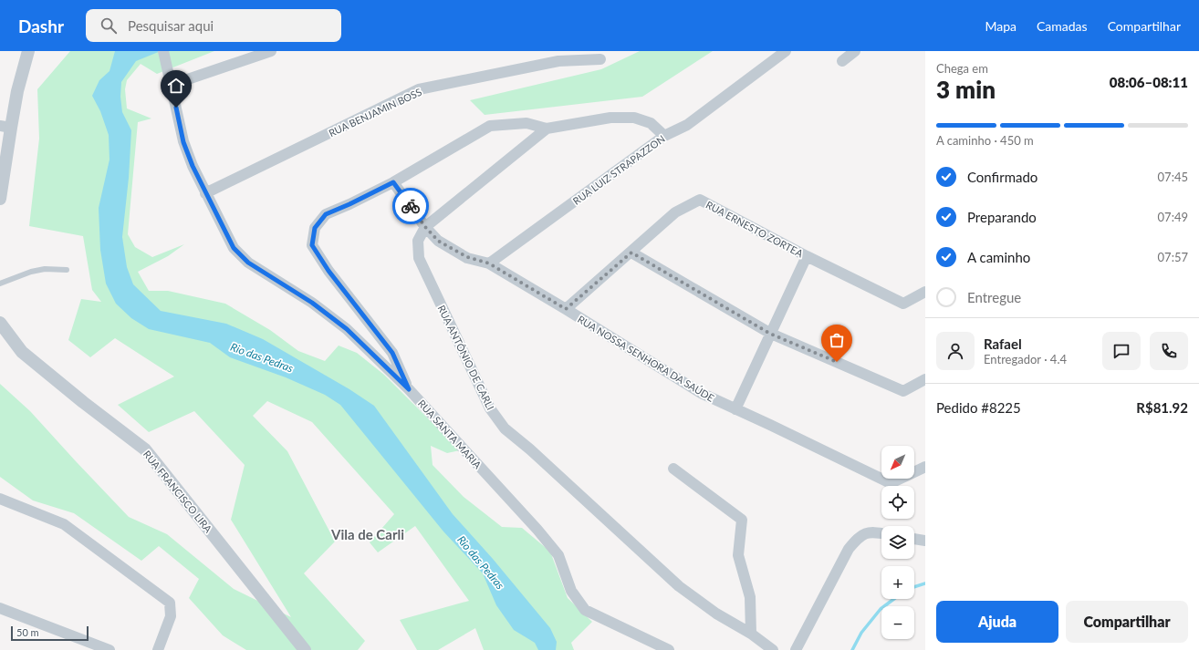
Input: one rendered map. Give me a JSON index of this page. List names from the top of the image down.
{
  "streets": {
    "street": [
      "RUA BENJAMIN BOSS",
      "RUA LUIZ STRAPAZZON",
      "RUA ERNESTO ZORTEA",
      "RUA ANTÔNIO DE CARLI",
      "RUA NOSSA SENHORA DA SAÚDE",
      "RUA SANTA MARIA",
      "RUA FRANCISCO LIRA"
    ]
  },
  "crossings": [
    ["RUA BENJAMIN BOSS", "RUA SANTA MARIA"],
    ["RUA LUIZ STRAPAZZON", "RUA NOSSA SENHORA DA SAÚDE"],
    ["RUA ERNESTO ZORTEA", "RUA NOSSA SENHORA DA SAÚDE"],
    ["RUA ANTÔNIO DE CARLI", "RUA NOSSA SENHORA DA SAÚDE"]
  ],
  "districts": ["Vila de Carli"],
  "water": ["Rio das Pedras"],
  "scale_bar": "50 m",
  "north": "bottom left",
  "page": {
    "header": "Dashr",
    "search": "Pesquisar aqui",
    "nav": ["Mapa", "Camadas", "Compartilhar"],
    "heading": ["3 min", "Chega em", "08:06–08:11"],
    "panel": [
      "Rafael",
      "Entregador · 4.4",
      "Pedido #8225",
      "R$81.92"
    ],
    "bar": "A caminho · 450 m",
    "list": [
      ["Confirmado", "07:45"],
      ["Preparando", "07:49"],
      ["A caminho", "07:57"],
      "Entregue"
    ],
    "map_buttons": ["+", "−"],
    "buttons": ["Ajuda", "Compartilhar"],
    "scale": "50 m"
  }
}
